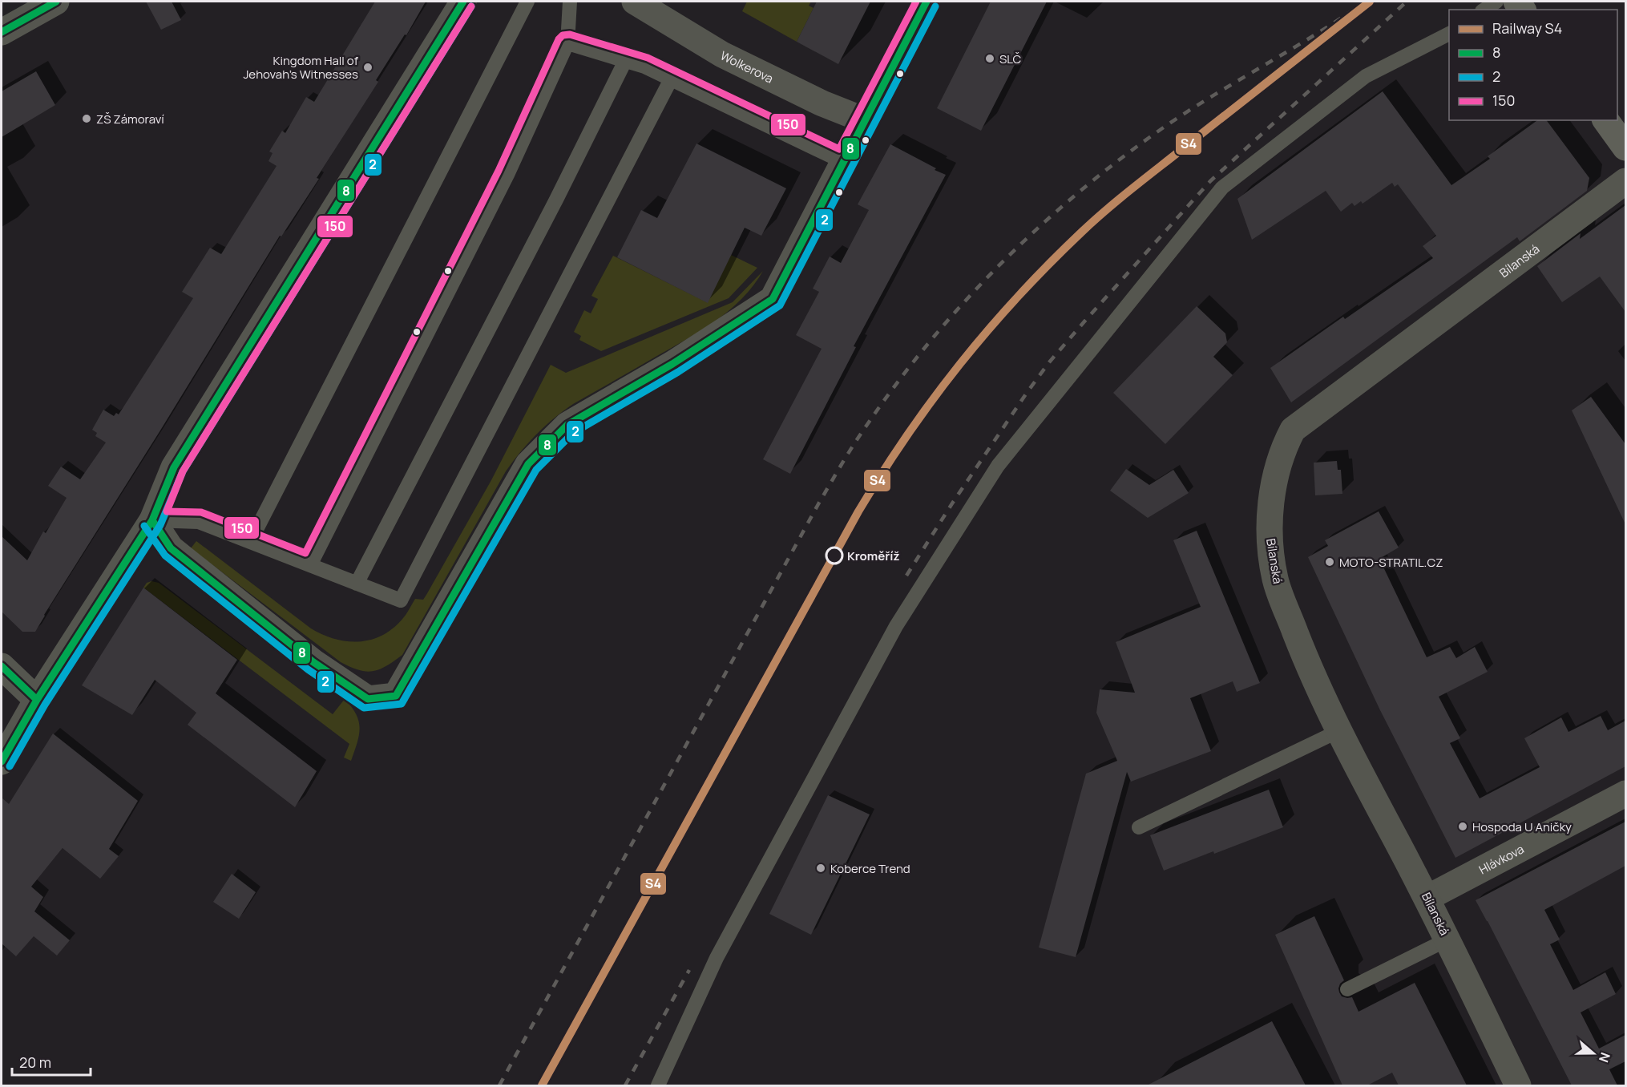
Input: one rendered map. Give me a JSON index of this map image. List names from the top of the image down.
{
  "streets": {
    "street": ["Wolkerova", "Bílanská", "Hlávkova"]
  },
  "crossings": [
    ["Bílanská", "Hlávkova"]
  ],
  "places": [
    "SLČ",
    "Kingdom Hall of Jehovah's Witnesses",
    "ZŠ Zámoraví",
    "Kroměříž",
    "MOTO-STRATIL.CZ",
    "Hospoda U Aničky",
    "Koberce Trend"
  ],
  "lines": [
    "rail line S4",
    "transit line 8",
    "transit line 150",
    "transit line 2"
  ],
  "legend": [
    "Railway S4",
    "8",
    "2",
    "150"
  ],
  "scale_bar": "20 m",
  "north": "right"
}
